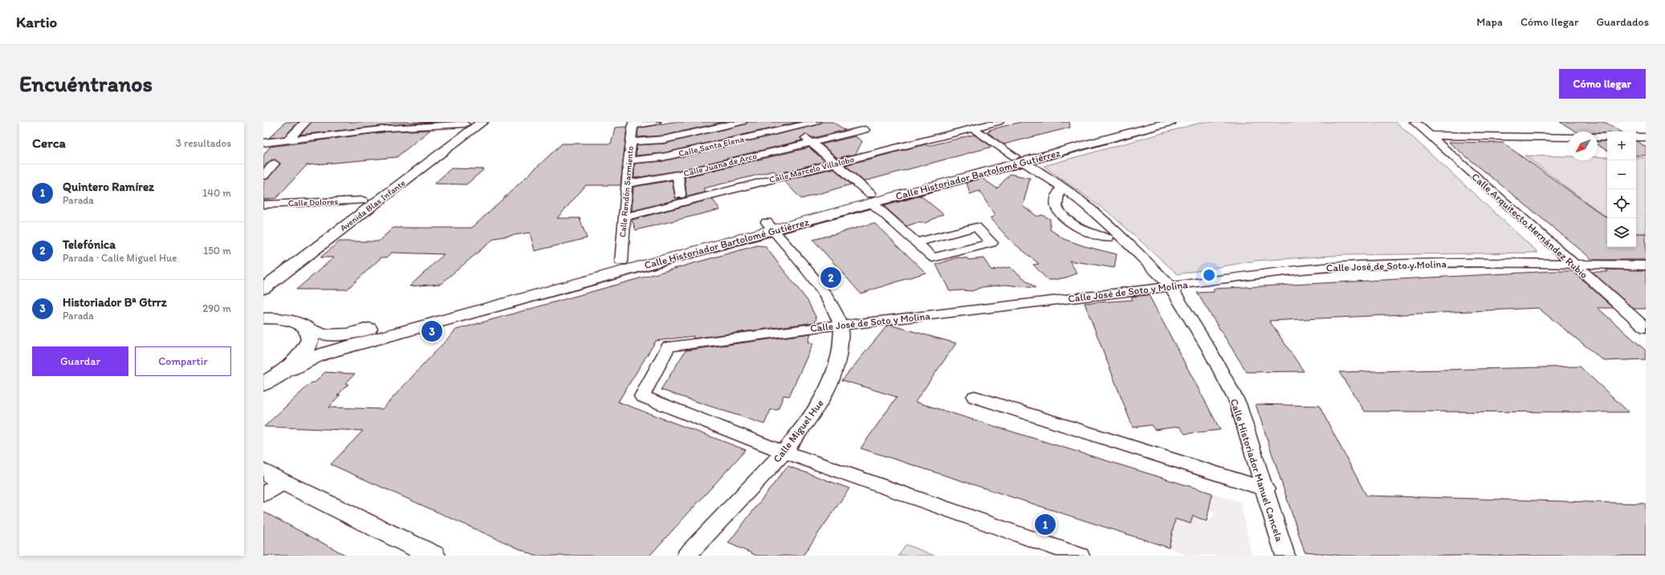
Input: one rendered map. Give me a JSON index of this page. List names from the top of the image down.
{
  "streets": {
    "street": [
      "Calle Santa Elena",
      "Calle Juana de Arco",
      "Calle Marcelo Villalobo",
      "Calle Historiador Bartolomé Gutiérrez",
      "Calle Rendón Sarmiento",
      "Calle Dolores",
      "Avenida Blas Infante",
      "Calle Arquitecto Hernández Rubio",
      "Calle José de Soto y Molina",
      "Calle Miguel Hue",
      "Calle Historiador Manuel Cancela"
    ]
  },
  "crossings": [
    ["Calle Santa Elena", "Calle Rendón Sarmiento"],
    ["Calle Juana de Arco", "Calle Rendón Sarmiento"],
    ["Calle Marcelo Villalobo", "Calle Rendón Sarmiento"],
    ["Calle Marcelo Villalobo", "Calle Historiador Manuel Cancela"],
    ["Calle Historiador Bartolomé Gutiérrez", "Calle Rendón Sarmiento"],
    ["Calle Historiador Bartolomé Gutiérrez", "Calle Miguel Hue"],
    ["Calle Historiador Bartolomé Gutiérrez", "Calle Historiador Manuel Cancela"],
    ["Calle Dolores", "Avenida Blas Infante"],
    ["Calle Arquitecto Hernández Rubio", "Calle José de Soto y Molina"],
    ["Calle José de Soto y Molina", "Calle Miguel Hue"],
    ["Calle José de Soto y Molina", "Calle Historiador Manuel Cancela"]
  ],
  "north": "bottom left",
  "page": {
    "header": "Kartio",
    "nav": ["Mapa", "Cómo llegar", "Guardados"],
    "buttons": [
      "Cómo llegar",
      ["Guardar", "Compartir"]
    ],
    "title": "Encuéntranos",
    "heading": ["Cerca", "3 resultados"],
    "map_buttons": ["+", "−"],
    "list": [
      {
        "mark": "1",
        "name": "Quintero Ramírez",
        "note": "Parada",
        "value": "140 m"
      },
      {
        "mark": "2",
        "name": "Telefónica",
        "note": "Parada · Calle Miguel Hue",
        "value": "150 m"
      },
      {
        "mark": "3",
        "name": "Historiador Bª Gtrrz",
        "note": "Parada",
        "value": "290 m"
      }
    ],
    "pins": ["2", "3", "1"]
  }
}
